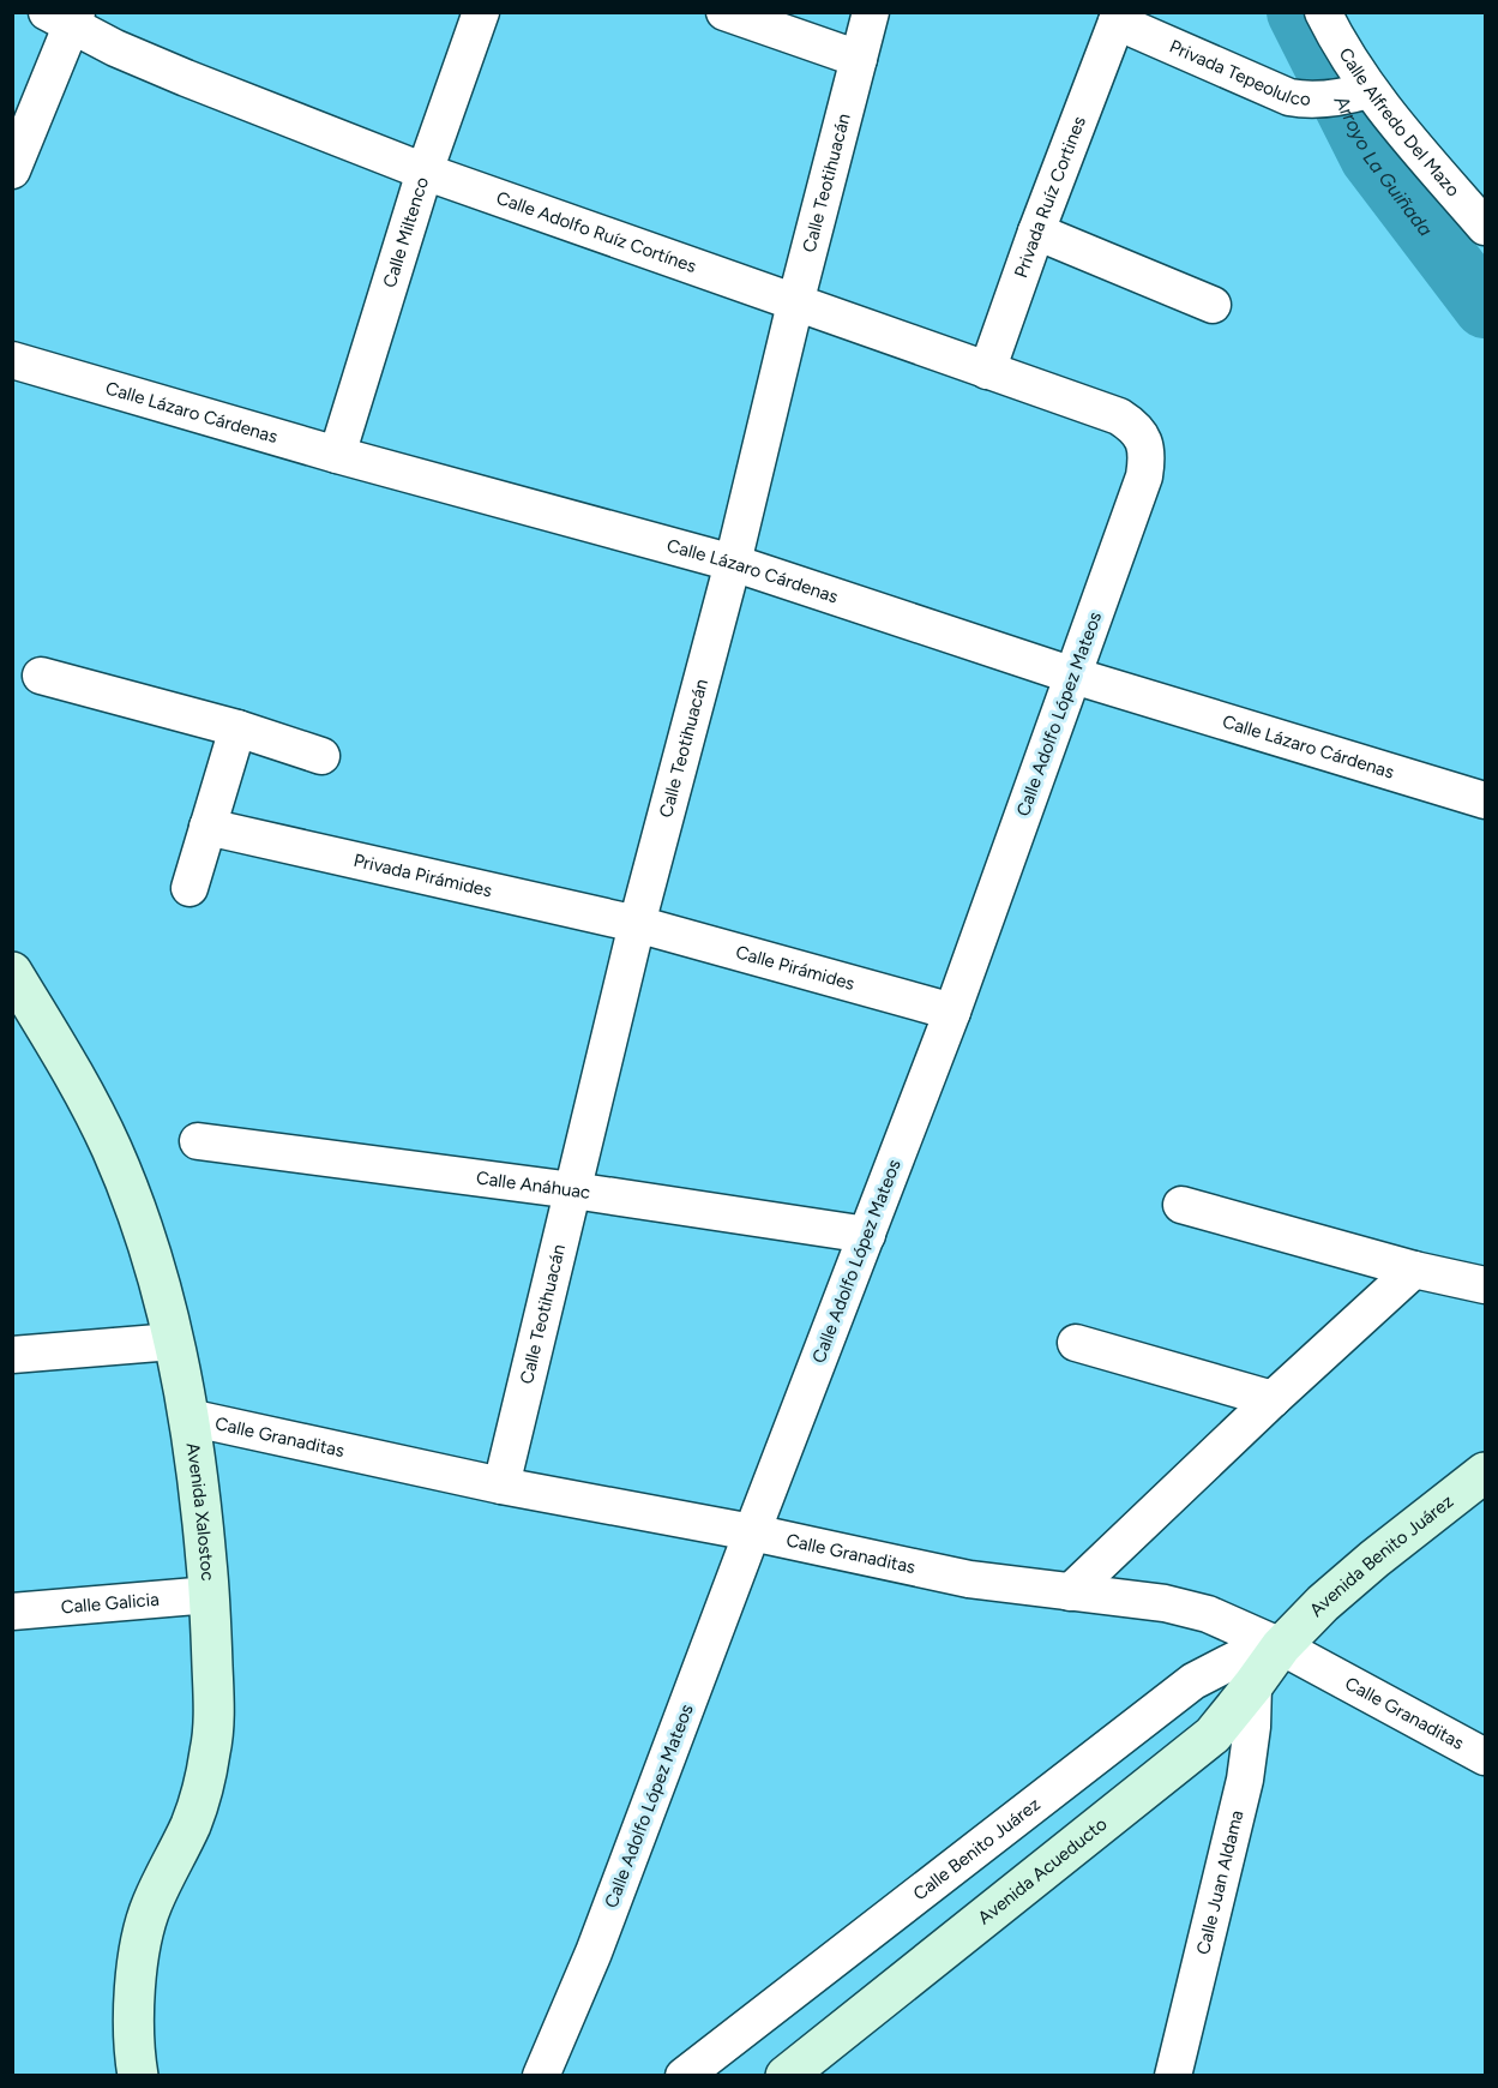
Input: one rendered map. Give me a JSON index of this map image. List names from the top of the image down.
{
  "streets": {
    "street": [
      "Privada Tepeolulco",
      "Calle Alfredo Del Mazo",
      "Calle Teotihuacán",
      "Privada Ruíz Cortines",
      "Calle Adolfo Ruíz Cortínes",
      "Calle Miltenco",
      "Calle Lázaro Cárdenas",
      "Calle Adolfo López Mateos",
      "Privada Pirámides",
      "Calle Pirámides",
      "Calle Anáhuac",
      "Calle Granaditas",
      "Avenida Xalostoc",
      "Avenida Benito Juárez",
      "Calle Galicia",
      "Calle Benito Juárez",
      "Avenida Acueducto",
      "Calle Juan Aldama"
    ]
  },
  "crossings": [
    ["Privada Tepeolulco", "Calle Alfredo Del Mazo"],
    ["Privada Tepeolulco", "Privada Ruíz Cortines"],
    ["Calle Teotihuacán", "Calle Adolfo Ruíz Cortínes"],
    ["Calle Teotihuacán", "Calle Lázaro Cárdenas"],
    ["Calle Teotihuacán", "Privada Pirámides"],
    ["Calle Teotihuacán", "Calle Pirámides"],
    ["Calle Teotihuacán", "Calle Anáhuac"],
    ["Calle Teotihuacán", "Calle Granaditas"],
    ["Privada Ruíz Cortines", "Calle Adolfo Ruíz Cortínes"],
    ["Calle Adolfo Ruíz Cortínes", "Calle Miltenco"],
    ["Calle Adolfo Ruíz Cortínes", "Calle Adolfo López Mateos"],
    ["Calle Miltenco", "Calle Lázaro Cárdenas"],
    ["Calle Lázaro Cárdenas", "Calle Adolfo López Mateos"],
    ["Calle Adolfo López Mateos", "Calle Pirámides"],
    ["Calle Adolfo López Mateos", "Calle Anáhuac"],
    ["Calle Adolfo López Mateos", "Calle Granaditas"],
    ["Privada Pirámides", "Calle Pirámides"],
    ["Calle Granaditas", "Avenida Xalostoc"],
    ["Calle Granaditas", "Avenida Benito Juárez"],
    ["Calle Granaditas", "Calle Benito Juárez"],
    ["Calle Granaditas", "Avenida Acueducto"],
    ["Avenida Xalostoc", "Calle Galicia"],
    ["Avenida Benito Juárez", "Calle Benito Juárez"],
    ["Avenida Benito Juárez", "Avenida Acueducto"],
    ["Calle Benito Juárez", "Avenida Acueducto"],
    ["Avenida Acueducto", "Calle Juan Aldama"]
  ],
  "water": ["Arroyo La Guiñada"]
}
